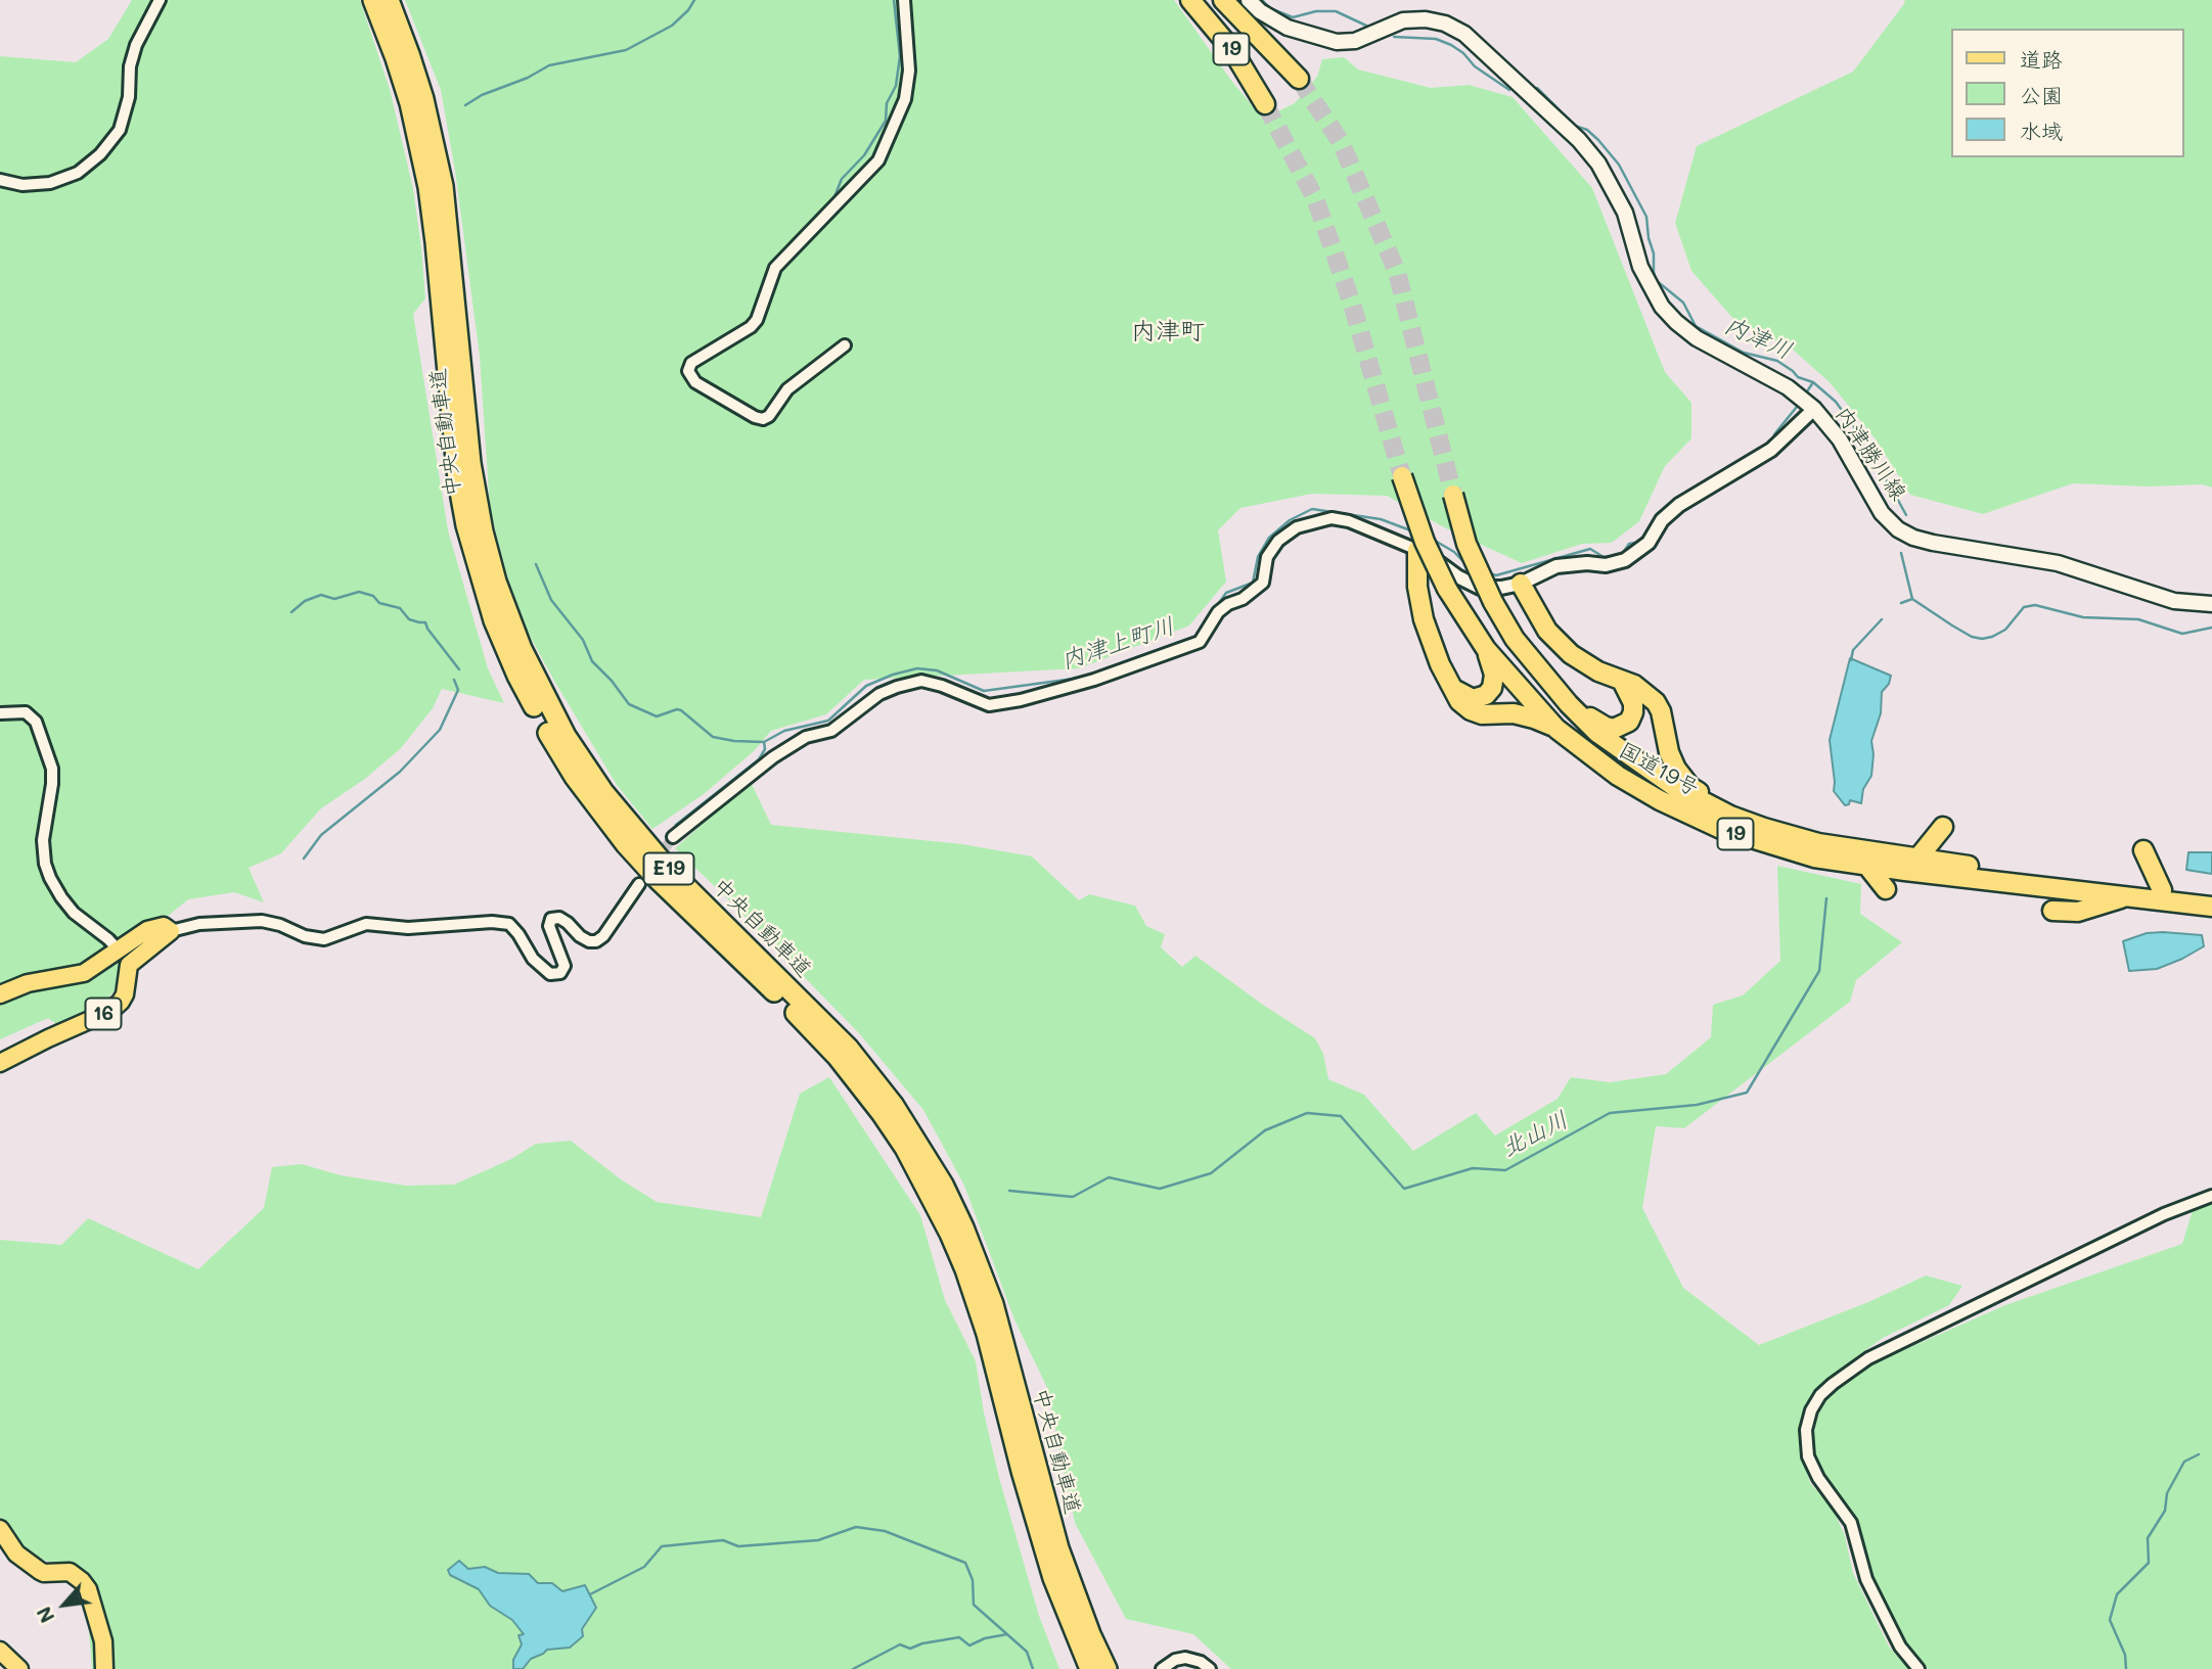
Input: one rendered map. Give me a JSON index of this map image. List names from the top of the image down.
{
  "streets": {
    "highway": [
      "19",
      "中央自動車道",
      "国道19号",
      "E19"
    ],
    "main road": ["内津勝川線", "16"]
  },
  "districts": ["内津町"],
  "water": ["内津川", "内津上町川", "北山川"],
  "legend": ["道路", "公園", "水域"],
  "north": "bottom left"
}
